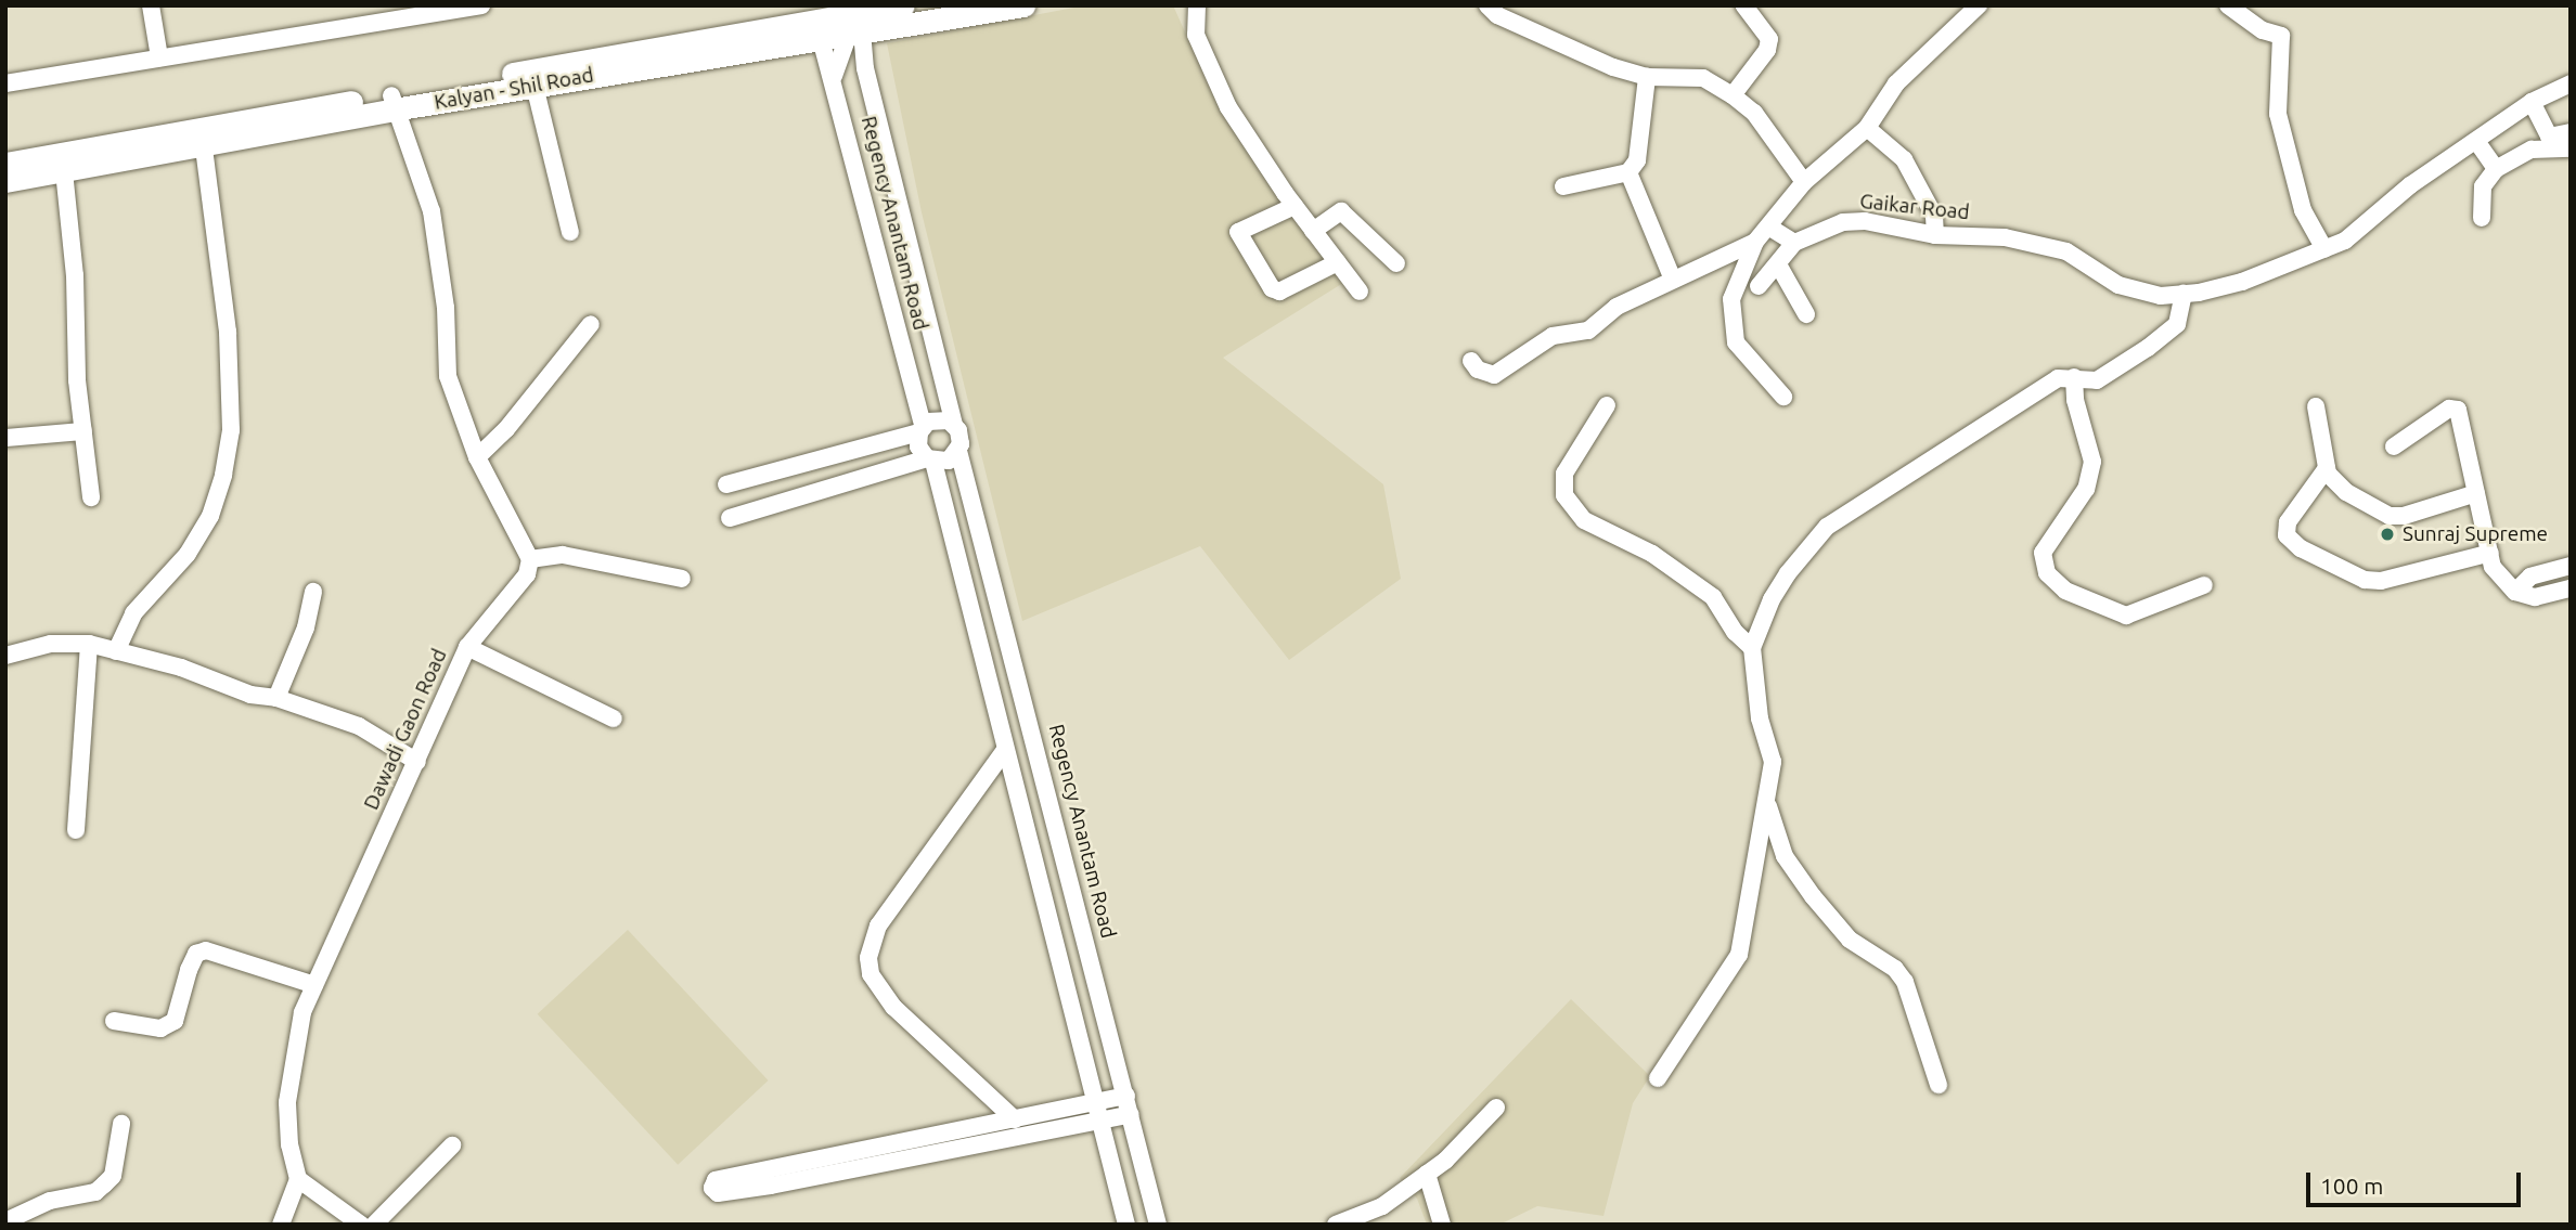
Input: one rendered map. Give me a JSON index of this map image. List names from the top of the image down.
{
  "streets": {
    "main road": ["Kalyan - Shil Road"],
    "street": ["Gaikar Road", "Regency Anantam Road", "Dawadi Gaon Road"]
  },
  "crossings": [
    ["Kalyan - Shil Road", "Regency Anantam Road"]
  ],
  "places": ["Sunraj Supreme"],
  "scale_bar": "100 m"
}
